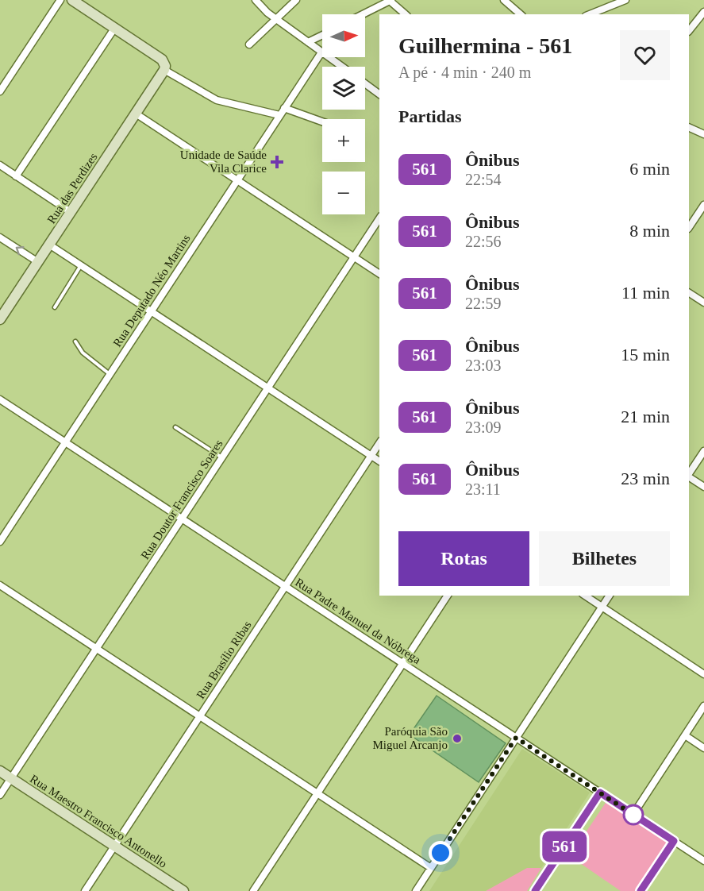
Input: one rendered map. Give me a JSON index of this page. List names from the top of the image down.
{
  "streets": {
    "street": [
      "Rua das Perdizes",
      "Rua Deputado Néo Martins",
      "Rua Doutor Francisco Soares",
      "Rua Padre Manuel da Nóbrega",
      "Rua Brasílio Ribas",
      "Rua Maestro Francisco Antonello"
    ]
  },
  "crossings": [
    ["Rua Deputado Néo Martins", "Rua Padre Manuel da Nóbrega"],
    ["Rua Doutor Francisco Soares", "Rua Padre Manuel da Nóbrega"],
    ["Rua Doutor Francisco Soares", "Rua Maestro Francisco Antonello"],
    ["Rua Padre Manuel da Nóbrega", "Rua Brasílio Ribas"],
    ["Rua Brasílio Ribas", "Rua Maestro Francisco Antonello"]
  ],
  "places": {
    "health": ["Unidade de Saúde Vila Clarice"],
    "other": ["Paróquia São Miguel Arcanjo"]
  },
  "lines": ["bus line 561"],
  "north": "right",
  "page": {
    "on_map": "561",
    "map_buttons": ["+", "−"],
    "heading": [
      ["Guilhermina - 561", "A pé · 4 min · 240 m"],
      "Partidas"
    ],
    "list": [
      {
        "mark": "561",
        "name": "Ônibus",
        "note": "22:54",
        "value": "6 min"
      },
      {
        "mark": "561",
        "name": "Ônibus",
        "note": "22:56",
        "value": "8 min"
      },
      {
        "mark": "561",
        "name": "Ônibus",
        "note": "22:59",
        "value": "11 min"
      },
      {
        "mark": "561",
        "name": "Ônibus",
        "note": "23:03",
        "value": "15 min"
      },
      {
        "mark": "561",
        "name": "Ônibus",
        "note": "23:09",
        "value": "21 min"
      },
      {
        "mark": "561",
        "name": "Ônibus",
        "note": "23:11",
        "value": "23 min"
      }
    ],
    "buttons": ["Rotas", "Bilhetes"]
  }
}
